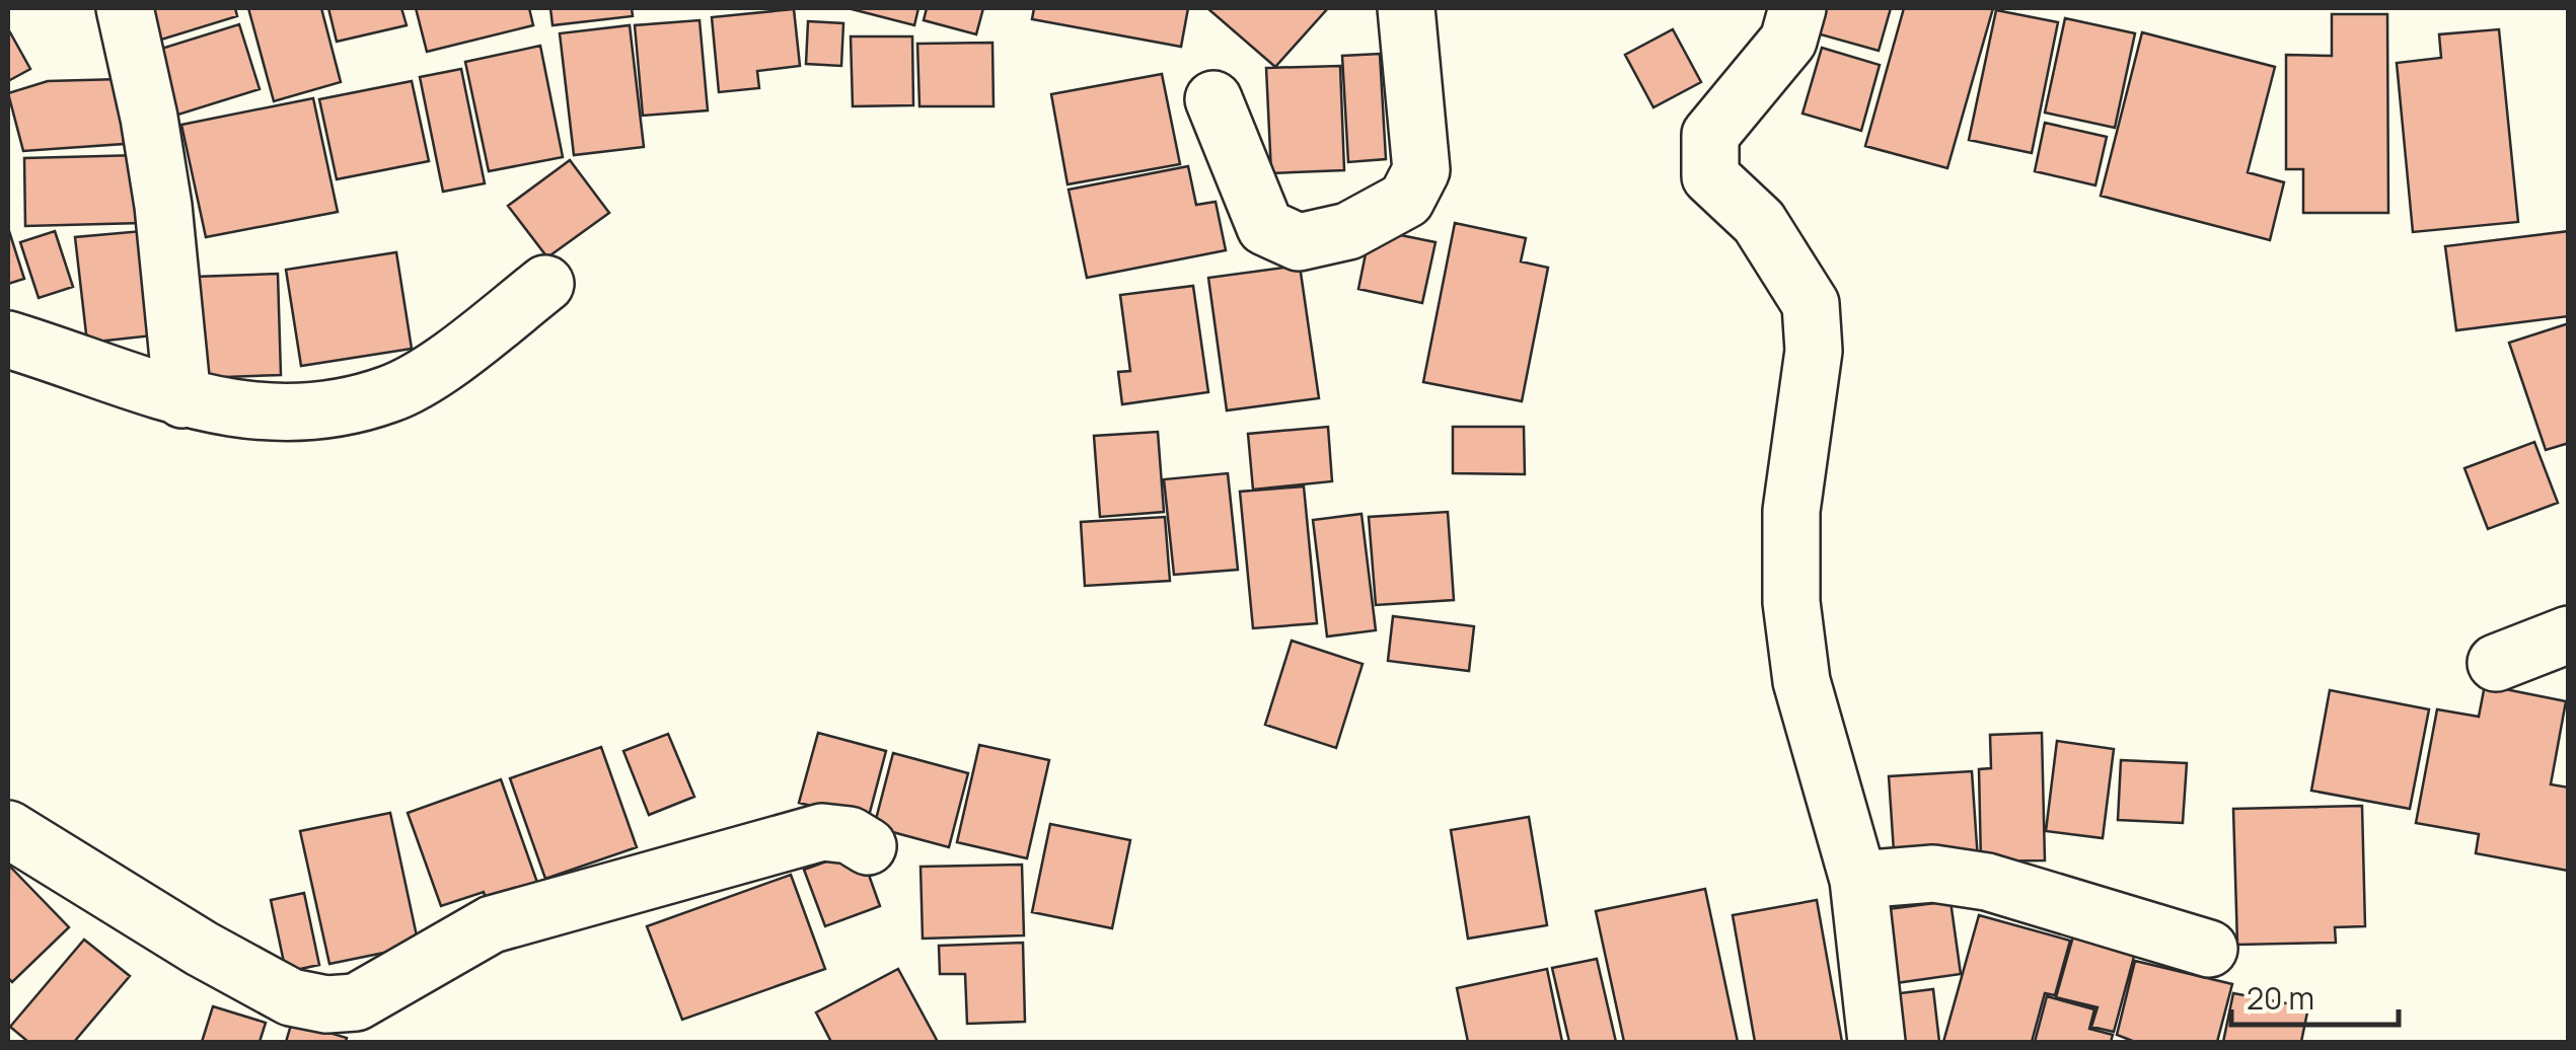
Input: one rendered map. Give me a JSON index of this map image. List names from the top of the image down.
{
  "scale_bar": "20 m"
}
